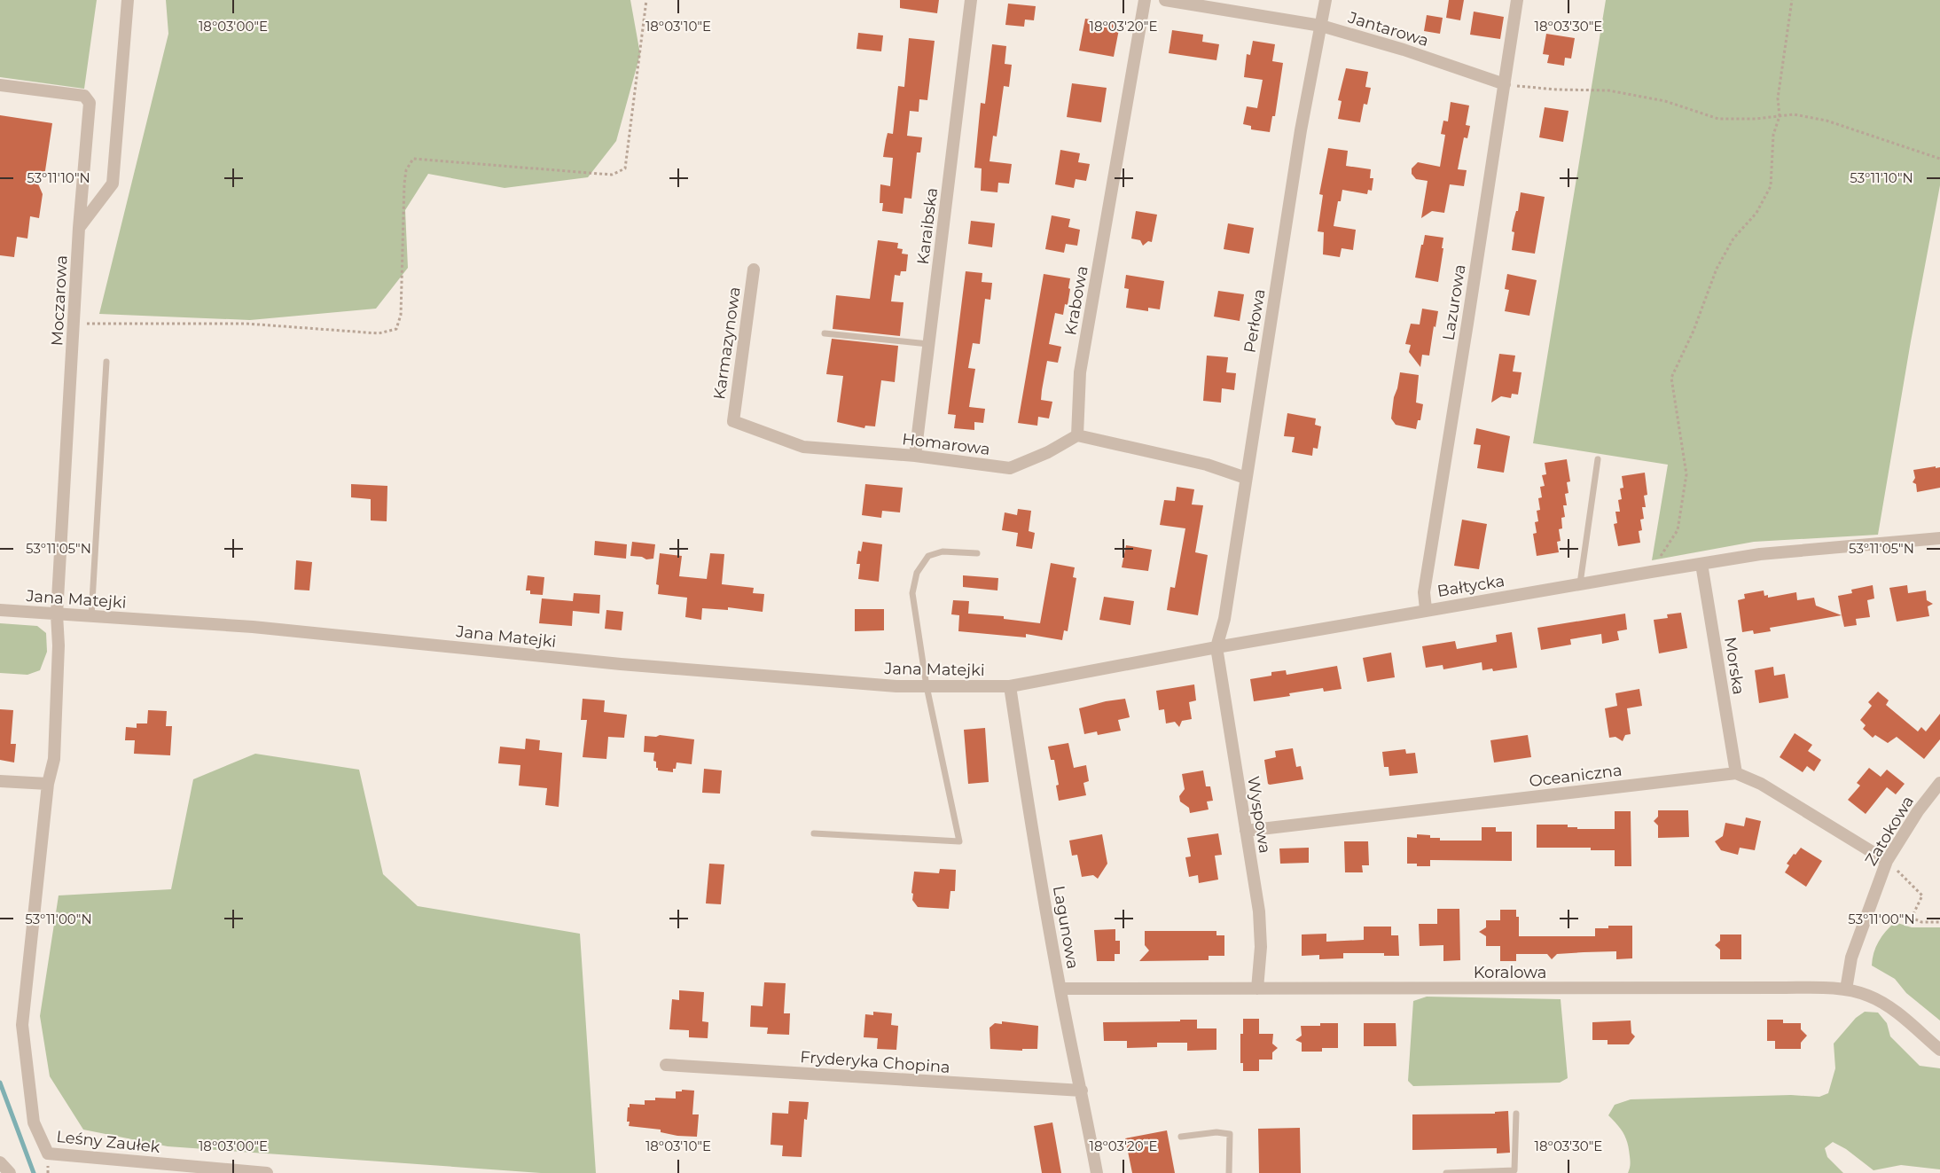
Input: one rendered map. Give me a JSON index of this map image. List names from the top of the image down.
{
  "streets": {
    "street": [
      "Jantarowa",
      "Karaibska",
      "Moczarowa",
      "Krabowa",
      "Lazurowa",
      "Perłowa",
      "Karmazynowa",
      "Homarowa",
      "Bałtycka",
      "Jana Matejki",
      "Morska",
      "Oceaniczna",
      "Wyspowa",
      "Zatokowa",
      "Lagunowa",
      "Koralowa",
      "Fryderyka Chopina",
      "Leśny Zaułek"
    ]
  },
  "crossings": [
    ["Jantarowa", "Lazurowa"],
    ["Jantarowa", "Perłowa"],
    ["Karaibska", "Homarowa"],
    ["Moczarowa", "Jana Matejki"],
    ["Moczarowa", "Leśny Zaułek"],
    ["Krabowa", "Homarowa"],
    ["Lazurowa", "Bałtycka"],
    ["Perłowa", "Bałtycka"],
    ["Perłowa", "Wyspowa"],
    ["Karmazynowa", "Homarowa"],
    ["Bałtycka", "Jana Matejki"],
    ["Bałtycka", "Morska"],
    ["Bałtycka", "Wyspowa"],
    ["Bałtycka", "Lagunowa"],
    ["Jana Matejki", "Lagunowa"],
    ["Morska", "Oceaniczna"],
    ["Oceaniczna", "Wyspowa"],
    ["Wyspowa", "Koralowa"],
    ["Zatokowa", "Koralowa"],
    ["Lagunowa", "Koralowa"],
    ["Lagunowa", "Fryderyka Chopina"]
  ],
  "coordinates": [
    "18°03'00\"E",
    "18°03'10\"E",
    "18°03'20\"E",
    "18°03'30\"E",
    "53°11'10\"N",
    "53°11'05\"N",
    "53°11'00\"N"
  ]
}
